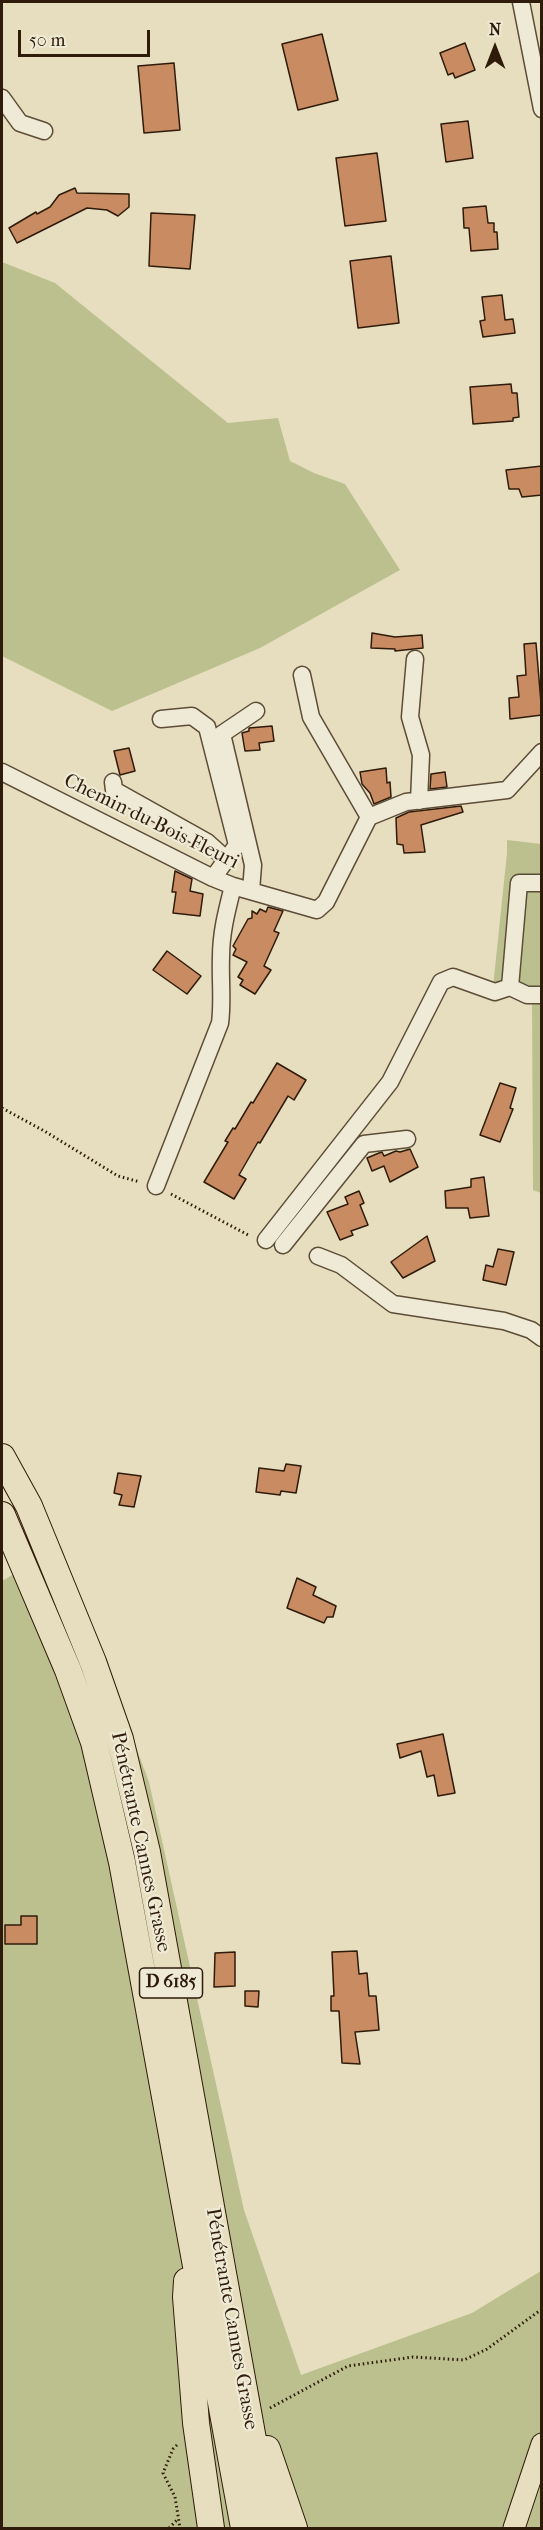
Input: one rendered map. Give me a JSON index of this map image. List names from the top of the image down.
{
  "streets": {
    "highway": ["Pénétrante Cannes Grasse", "D 6185"],
    "street": ["Chemin du Bois Fleuri"]
  },
  "scale_bar": "50 m",
  "north": "top"
}
